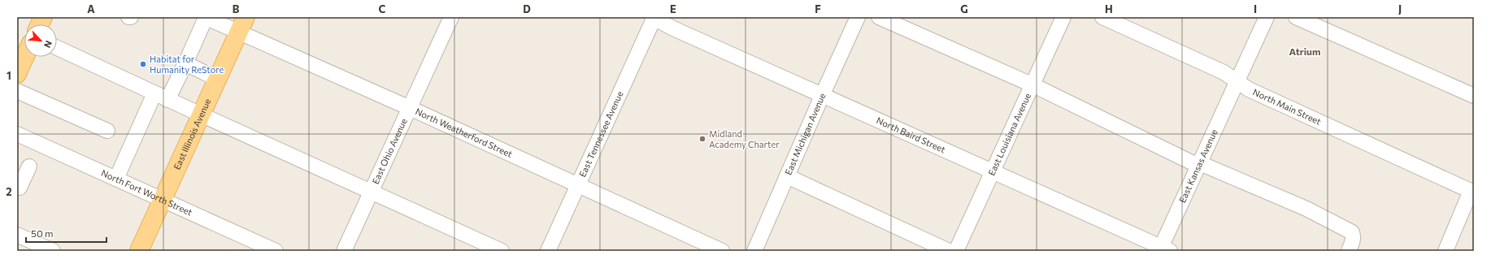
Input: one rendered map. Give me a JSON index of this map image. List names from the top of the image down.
{
  "streets": {
    "main road": ["East Illinois Avenue"],
    "street": [
      "North Main Street",
      "North Weatherford Street",
      "East Tennessee Avenue",
      "East Michigan Avenue",
      "East Louisiana Avenue",
      "North Baird Street",
      "East Ohio Avenue",
      "East Kansas Avenue",
      "North Fort Worth Street"
    ]
  },
  "crossings": [
    ["North Main Street", "East Kansas Avenue"],
    ["North Weatherford Street", "East Illinois Avenue"],
    ["North Weatherford Street", "East Tennessee Avenue"],
    ["North Weatherford Street", "East Ohio Avenue"],
    ["East Illinois Avenue", "North Fort Worth Street"],
    ["East Tennessee Avenue", "North Baird Street"],
    ["East Michigan Avenue", "North Baird Street"],
    ["East Louisiana Avenue", "North Baird Street"],
    ["North Baird Street", "East Kansas Avenue"]
  ],
  "districts": ["Atrium"],
  "places": ["Habitat for Humanity ReStore", "Midland Academy Charter"],
  "scale_bar": "50 m",
  "north": "bottom right",
  "grid": {
    "columns": [
      "A",
      "B",
      "C",
      "D",
      "E",
      "F",
      "G",
      "H",
      "I",
      "J"
    ],
    "rows": ["1", "2"]
  }
}
